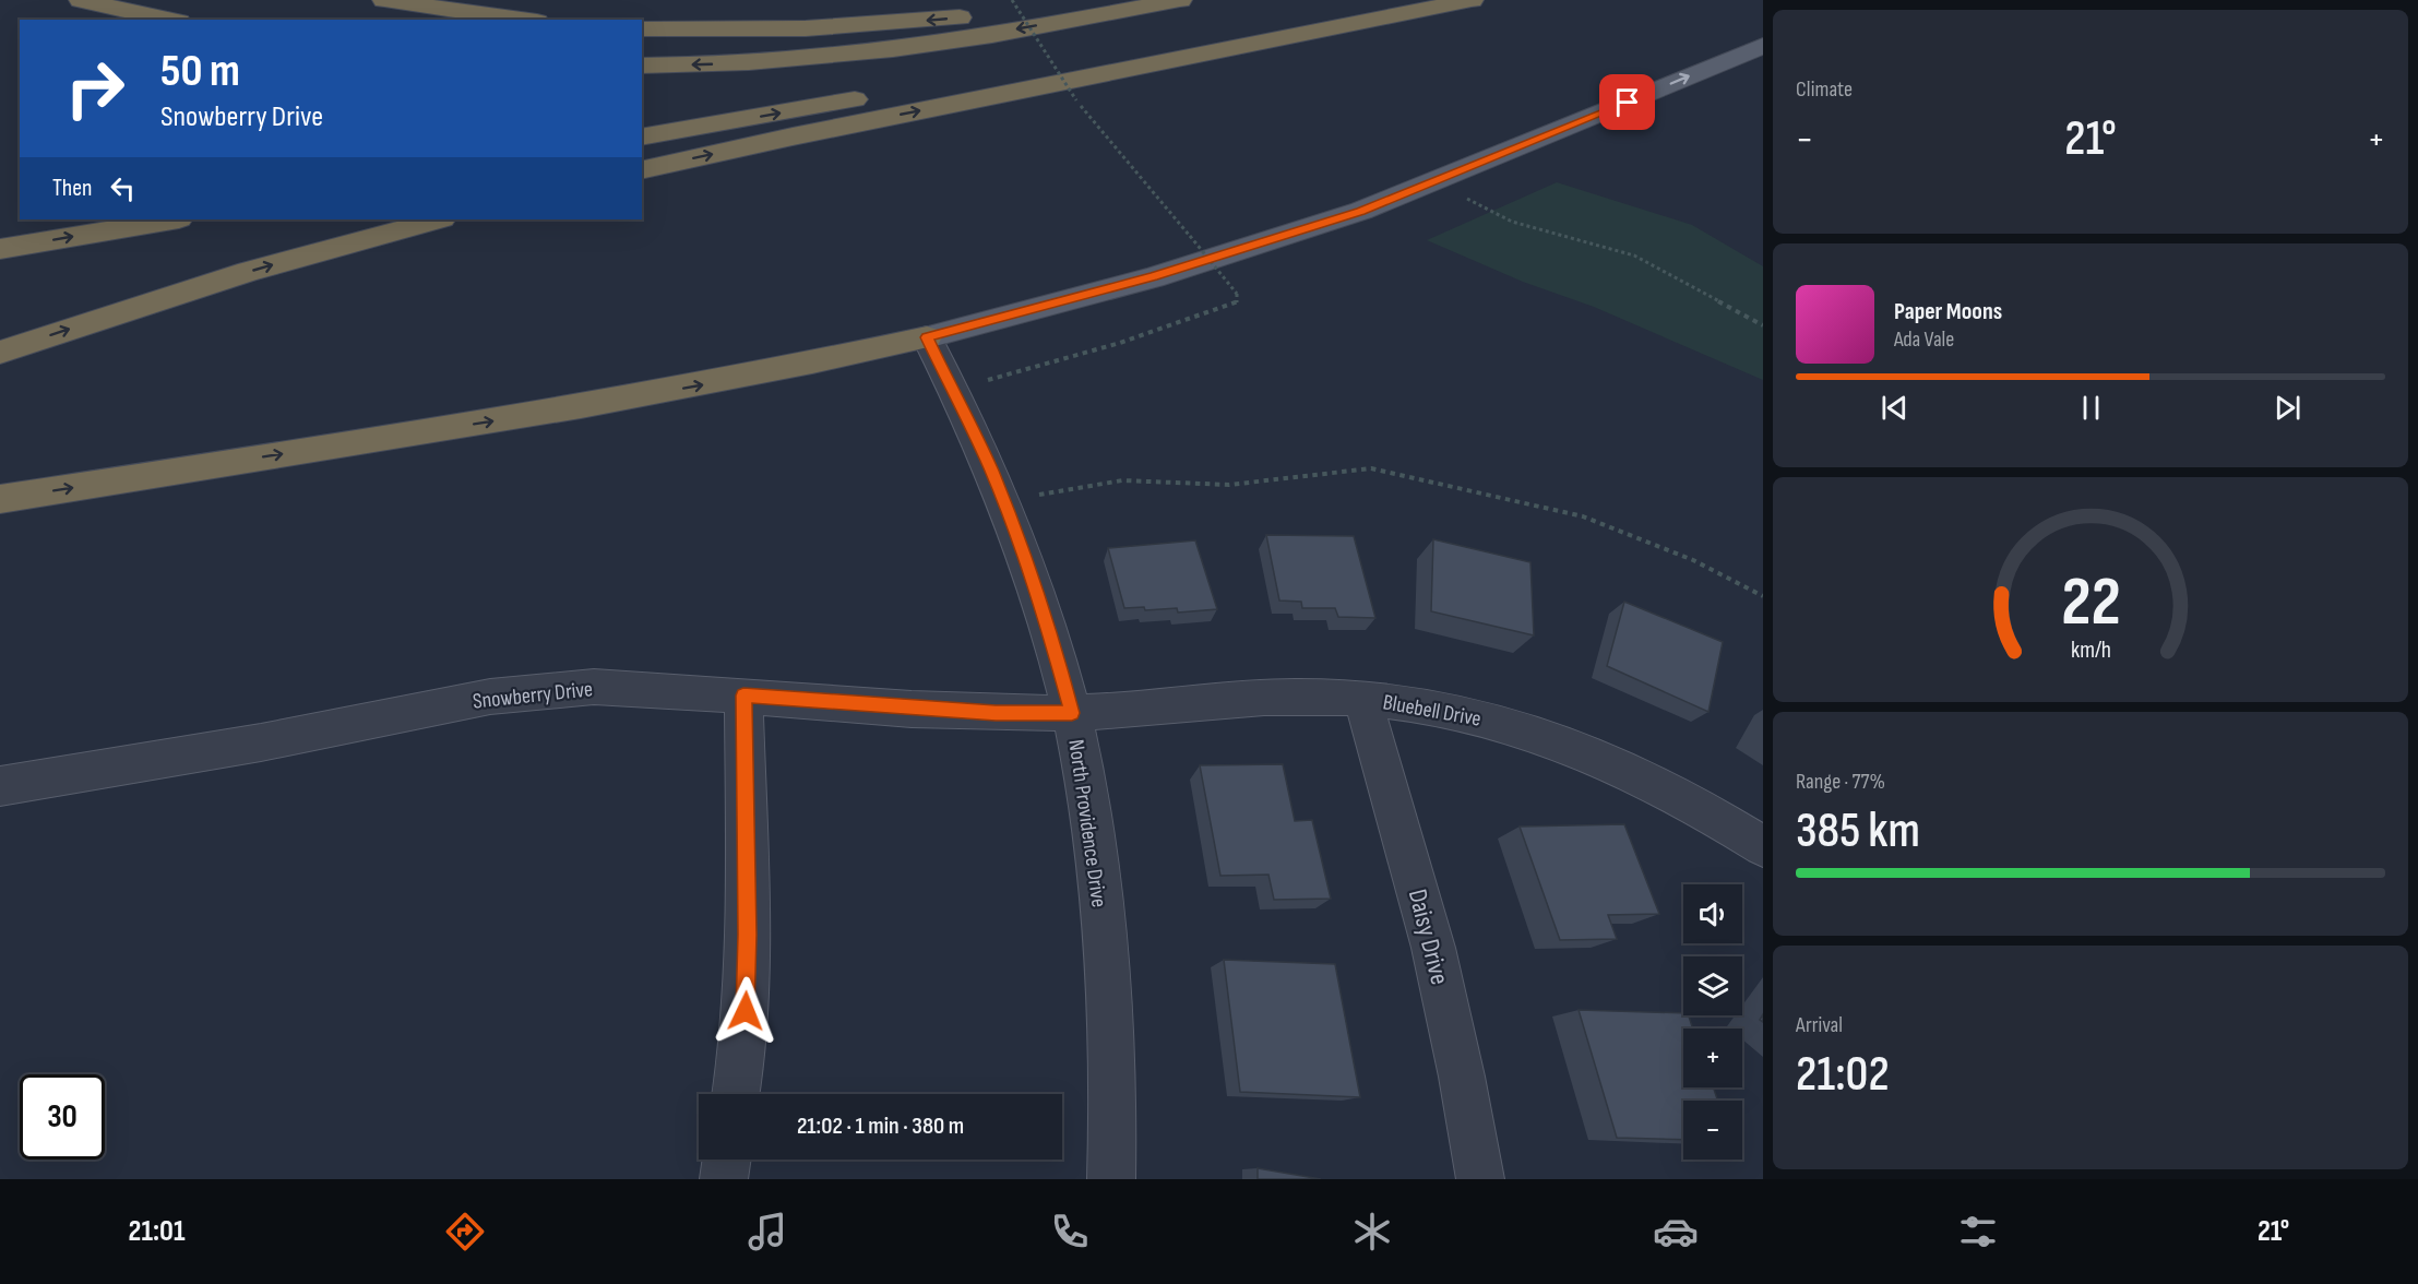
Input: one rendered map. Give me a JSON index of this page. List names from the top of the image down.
{
  "streets": {
    "street": [
      "Snowberry Drive",
      "Bluebell Drive",
      "North Providence Drive",
      "Daisy Drive"
    ]
  },
  "crossings": [
    ["Snowberry Drive", "Bluebell Drive"],
    ["Snowberry Drive", "North Providence Drive"],
    ["Bluebell Drive", "North Providence Drive"],
    ["Bluebell Drive", "Daisy Drive"]
  ],
  "page": {
    "tile": [
      "Climate",
      ["Range · 77%", "385 km"],
      ["Arrival", "21:02"]
    ],
    "turn": ["50 m", "Snowberry Drive"],
    "heat": ["−", "21°", "+"],
    "then": "Then",
    "song": ["Paper Moons", "Ada Vale"],
    "map_buttons": ["+", "−"],
    "limit": "30",
    "trip": "21:02 · 1 min · 380 m",
    "tabs": ["21:01", "21°"],
    "gauge": ["22", "km/h"]
  }
}
